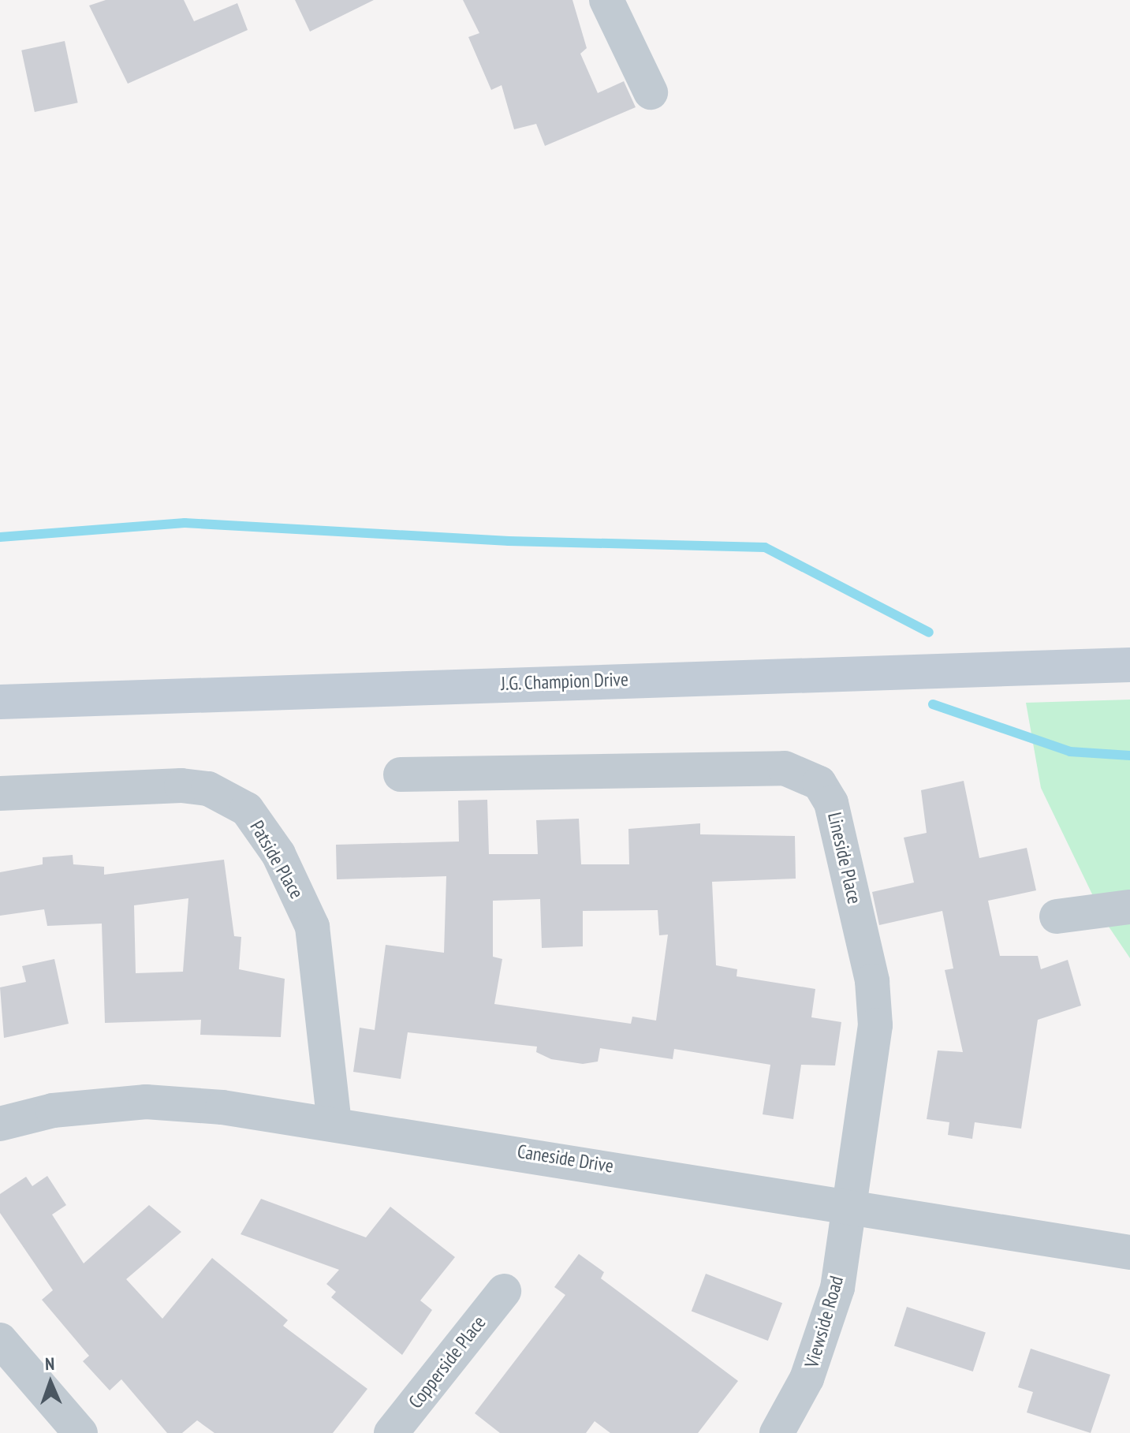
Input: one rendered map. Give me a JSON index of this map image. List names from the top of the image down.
{
  "streets": {
    "main road": ["J.G. Champion Drive"],
    "street": [
      "Lineside Place",
      "Patside Place",
      "Caneside Drive",
      "Viewside Road",
      "Copperside Place"
    ]
  },
  "crossings": [
    ["Lineside Place", "Caneside Drive"],
    ["Lineside Place", "Viewside Road"],
    ["Patside Place", "Caneside Drive"],
    ["Caneside Drive", "Viewside Road"]
  ],
  "north": "top"
}
